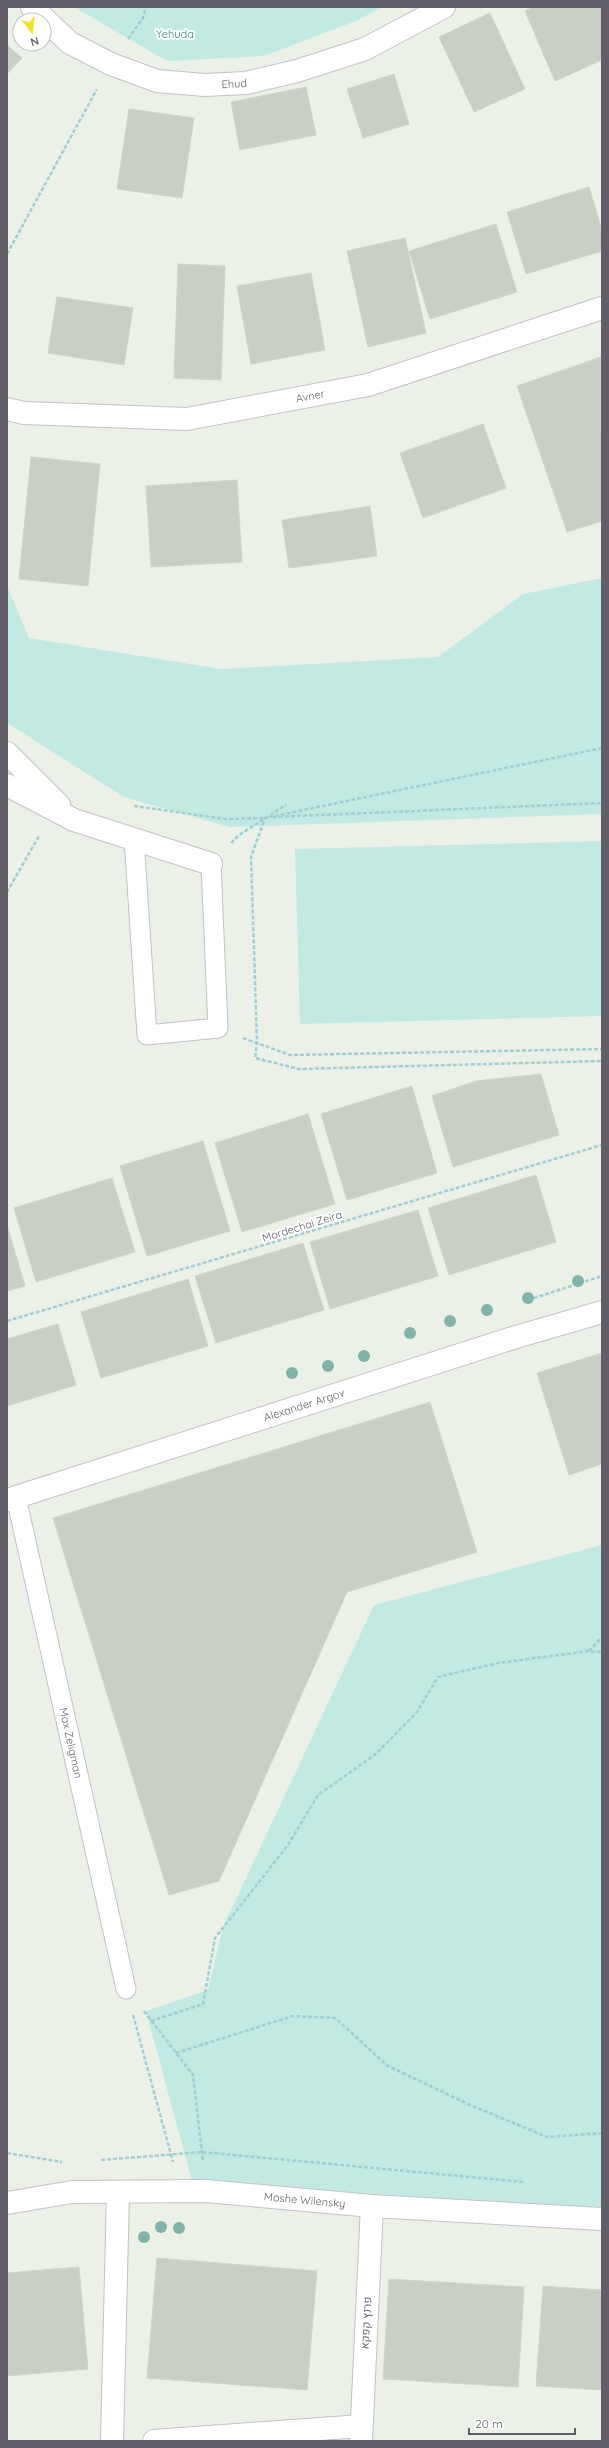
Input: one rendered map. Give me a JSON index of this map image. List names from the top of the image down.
{
  "streets": {
    "street": [
      "Ehud",
      "Avner",
      "Alexander Argov",
      "Moshe Wilensky",
      "פרנץ קפקא"
    ],
    "lane": ["Max Zeligman"],
    "path": ["Mordechai Zeira"]
  },
  "crossings": [
    ["Alexander Argov", "Max Zeligman"],
    ["Moshe Wilensky", "פרנץ קפקא"]
  ],
  "parks": ["Yehuda"],
  "scale_bar": "20 m",
  "north": "bottom"
}
